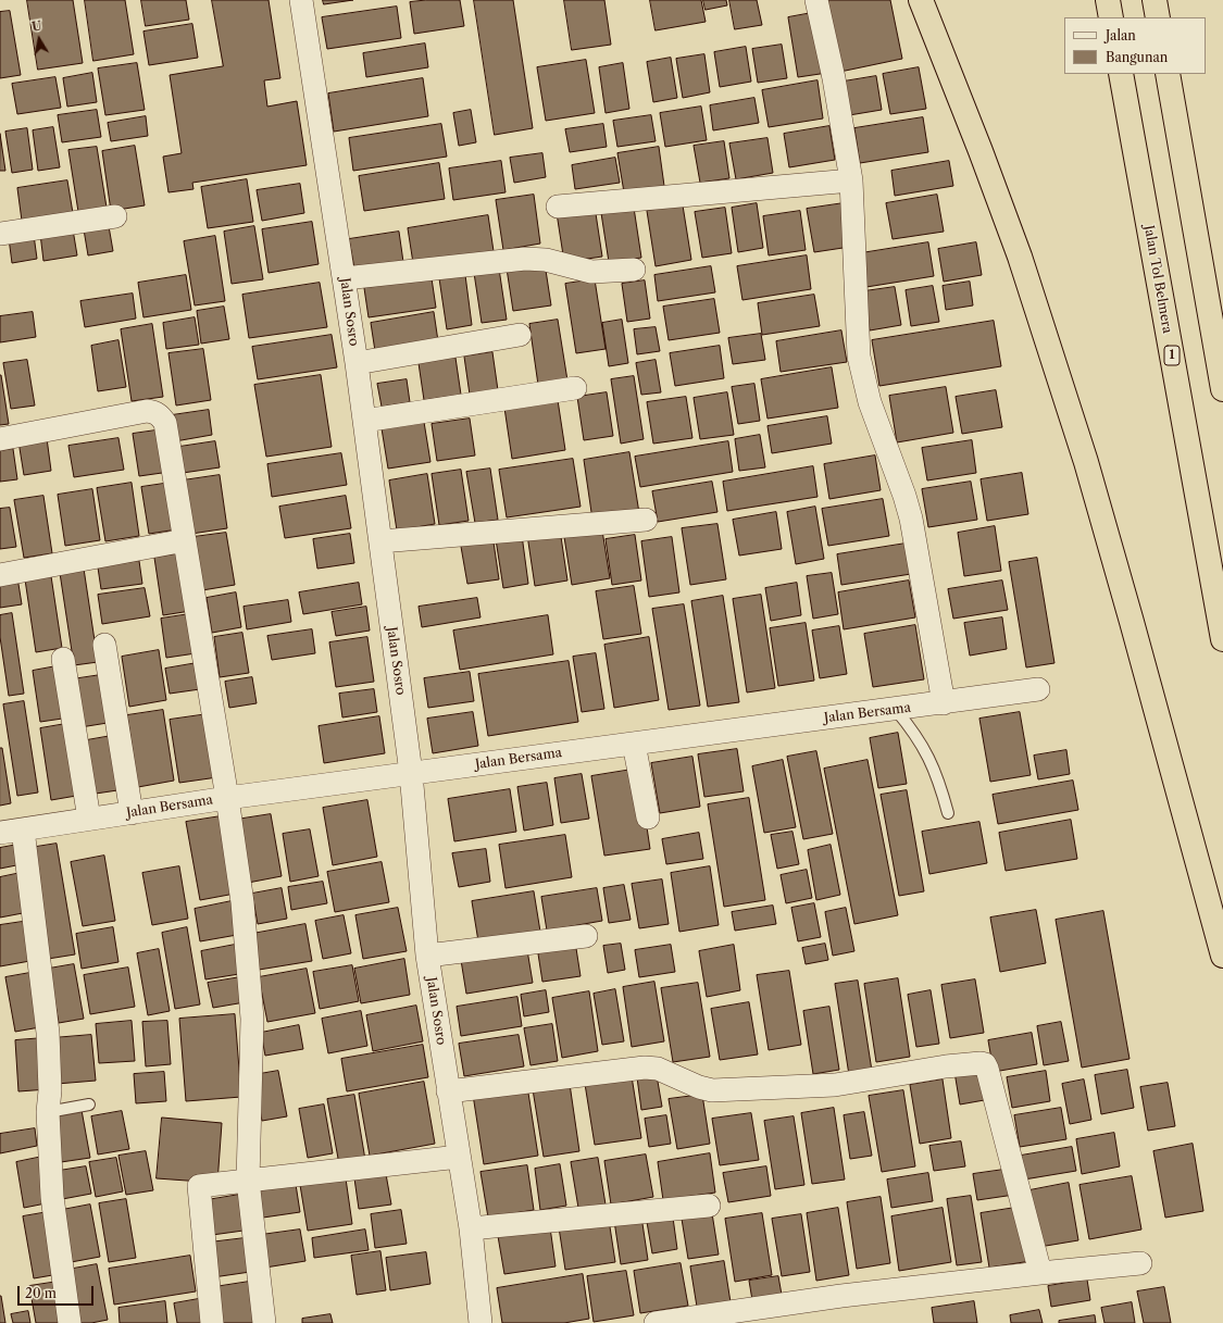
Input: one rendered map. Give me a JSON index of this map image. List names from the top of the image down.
{
  "streets": {
    "highway": ["Jalan Tol Belmera", "1"],
    "street": ["Jalan Sosro", "Jalan Bersama"]
  },
  "crossings": [
    ["Jalan Sosro", "Jalan Bersama"]
  ],
  "legend": ["Jalan", "Bangunan"],
  "scale_bar": "20 m",
  "north": "top"
}
